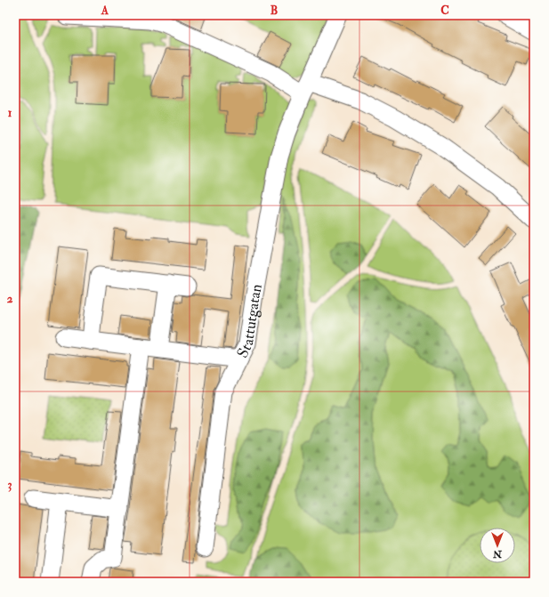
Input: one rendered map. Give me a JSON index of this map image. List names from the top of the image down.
{
  "streets": {
    "street": ["Stattutgatan"]
  },
  "north": "bottom",
  "grid": {
    "columns": ["A", "B", "C"],
    "rows": ["1", "2", "3"]
  }
}
